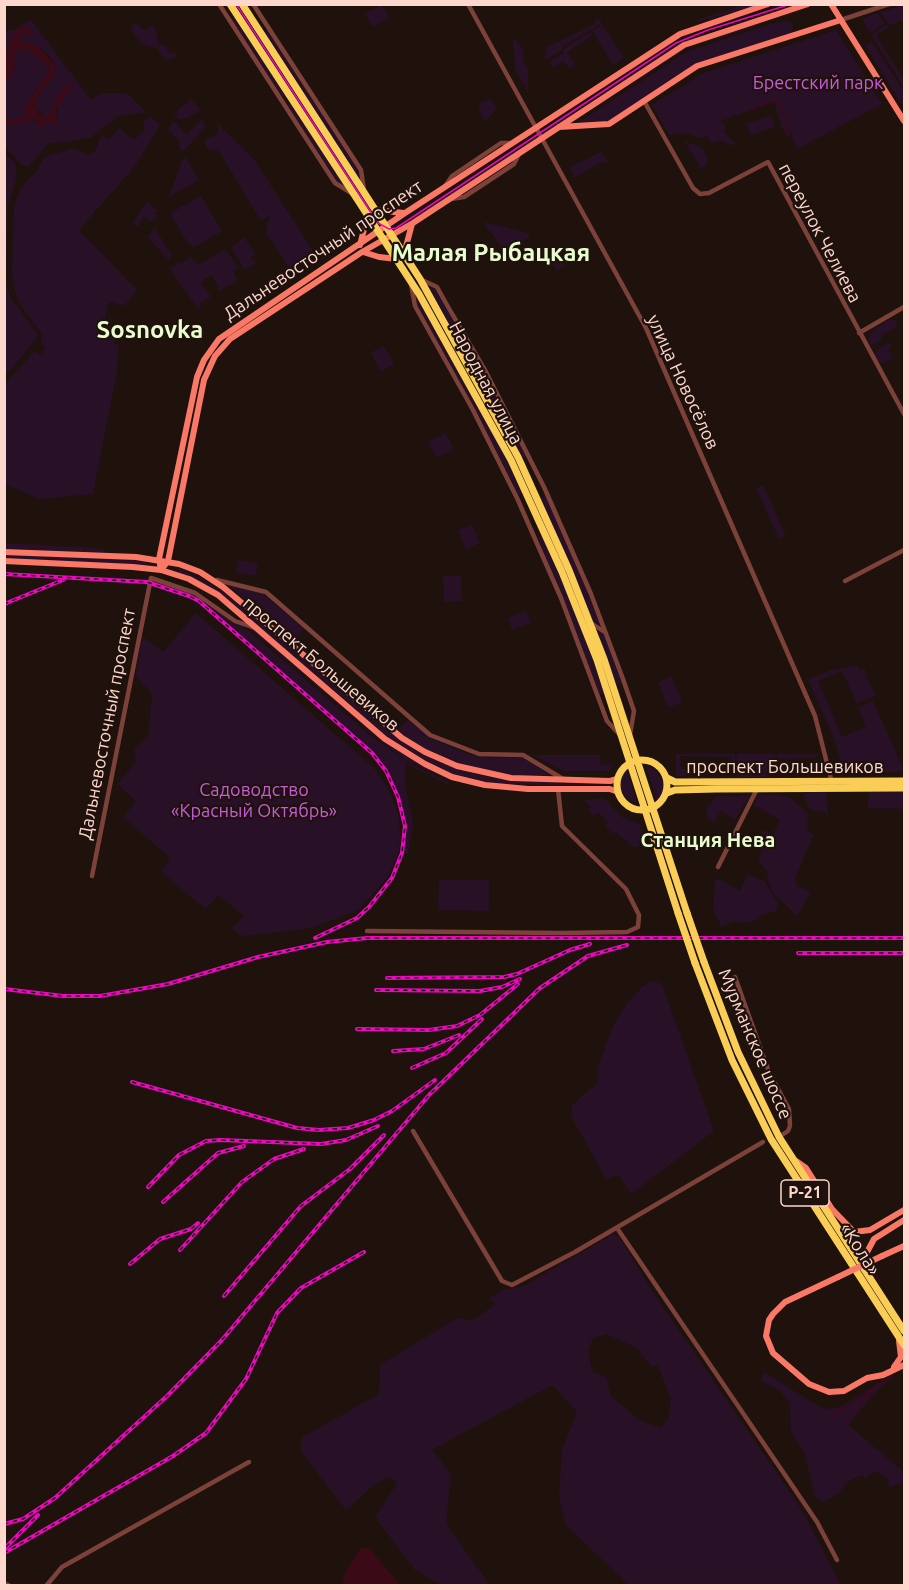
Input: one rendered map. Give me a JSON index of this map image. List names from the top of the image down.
{
  "streets": {
    "main road": [
      "Дальневосточный проспект",
      "Народная улица",
      "проспект Большевиков",
      "Мурманское шоссе",
      "Р-21",
      "«Кола»"
    ],
    "street": ["переулок Челиева", "улица Новосёлов"]
  },
  "crossings": [
    ["переулок Челиева", "Дальневосточный проспект"],
    ["Дальневосточный проспект", "улица Новосёлов"],
    ["Дальневосточный проспект", "Народная улица"],
    ["Дальневосточный проспект", "проспект Большевиков"],
    ["улица Новосёлов", "проспект Большевиков"],
    ["Народная улица", "проспект Большевиков"],
    ["Народная улица", "Мурманское шоссе"],
    ["проспект Большевиков", "Мурманское шоссе"],
    ["Мурманское шоссе", "«Кола»"]
  ],
  "districts": ["Малая Рыбацкая", "Sosnovka", "Станция Нева"],
  "parks": ["Брестский парк", "Садоводство «Красный Октябрь»"]
}
